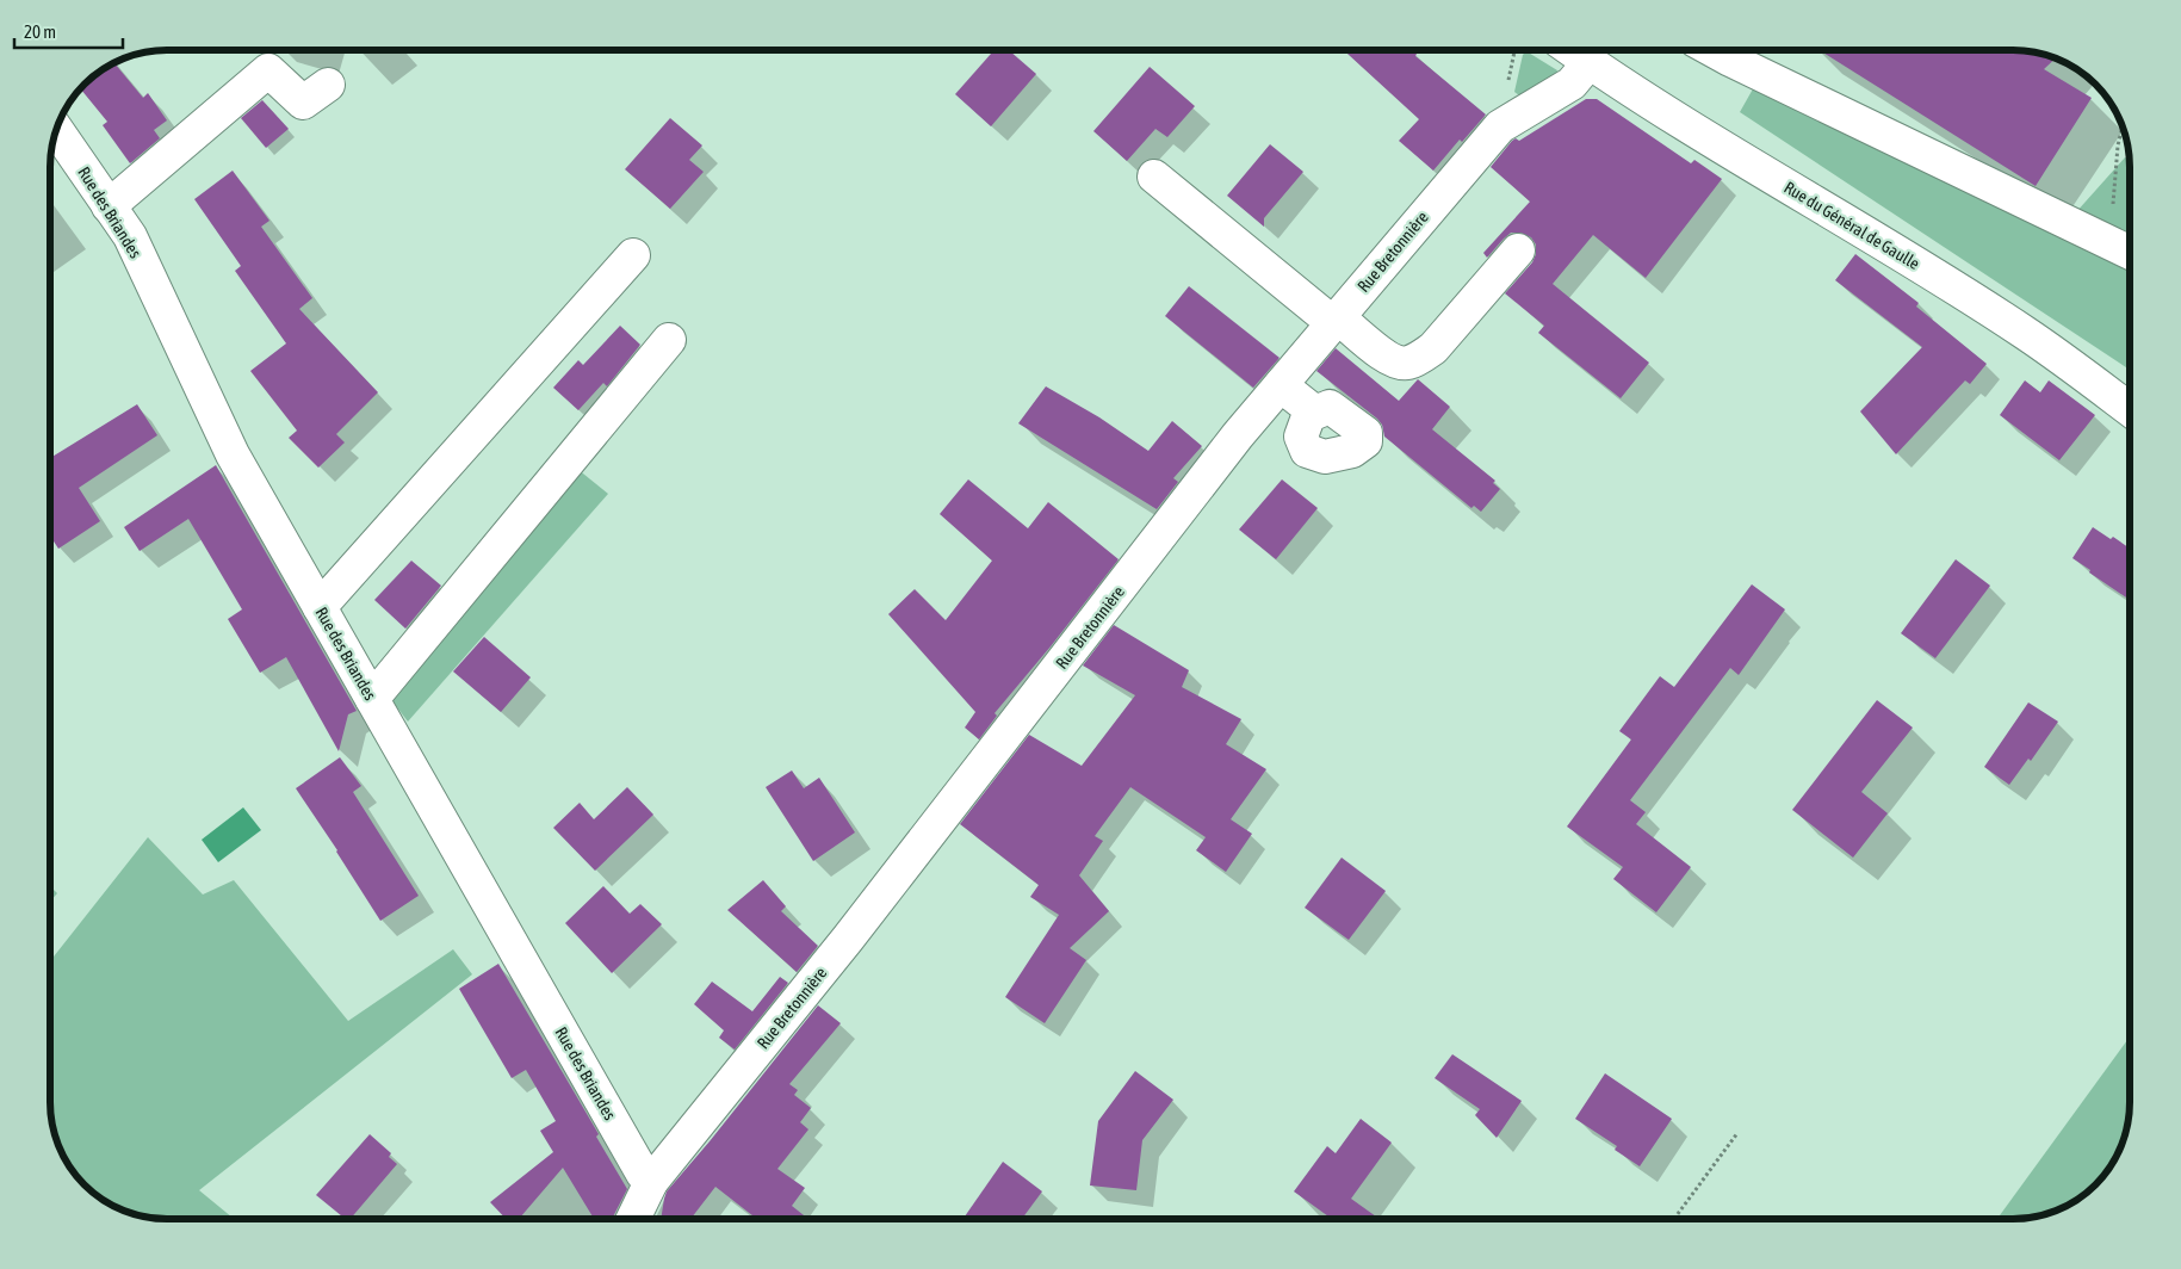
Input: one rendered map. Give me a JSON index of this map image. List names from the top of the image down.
{
  "streets": {
    "street": ["Rue des Briandes", "Rue du Général de Gaulle", "Rue Bretonnière"]
  },
  "crossings": [
    ["Rue des Briandes", "Rue Bretonnière"],
    ["Rue du Général de Gaulle", "Rue Bretonnière"]
  ],
  "scale_bar": "20 m"
}
